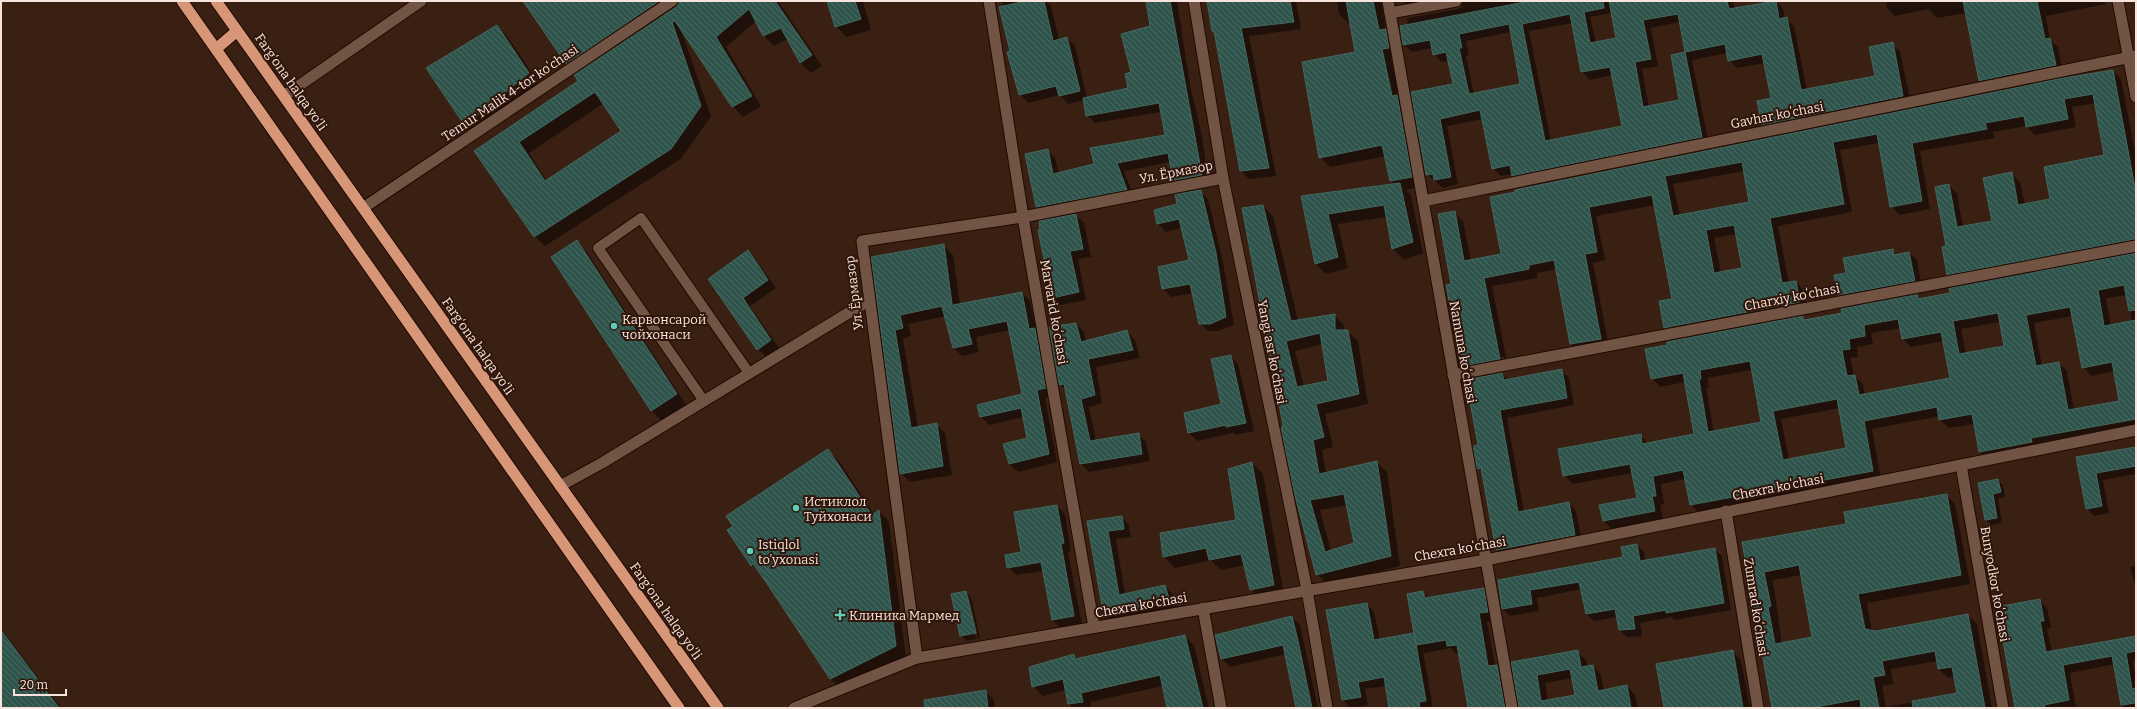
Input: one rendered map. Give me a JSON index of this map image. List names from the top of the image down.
{
  "streets": {
    "highway": ["Farg‘ona halqa yo‘li"],
    "street": [
      "Temur Malik 4-tor koʻchasi",
      "Gavhar koʻchasi",
      "Ул. Ёрмазор",
      "Charxiy koʻchasi",
      "Marvarid koʻchasi",
      "Yangi asr koʻchasi",
      "Namuna koʻchasi",
      "Chexra koʻchasi",
      "Bunyodkor koʻchasi",
      "Zumrad koʻchasi"
    ]
  },
  "crossings": [
    ["Farg‘ona halqa yo‘li", "Temur Malik 4-tor koʻchasi"],
    ["Gavhar koʻchasi", "Namuna koʻchasi"],
    ["Ул. Ёрмазор", "Marvarid koʻchasi"],
    ["Ул. Ёрмазор", "Yangi asr koʻchasi"],
    ["Ул. Ёрмазор", "Chexra koʻchasi"],
    ["Charxiy koʻchasi", "Namuna koʻchasi"],
    ["Marvarid koʻchasi", "Chexra koʻchasi"],
    ["Yangi asr koʻchasi", "Chexra koʻchasi"],
    ["Namuna koʻchasi", "Chexra koʻchasi"],
    ["Chexra koʻchasi", "Bunyodkor koʻchasi"],
    ["Chexra koʻchasi", "Zumrad koʻchasi"]
  ],
  "places": {
    "other": ["Карвонсарой чойхонаси", "Истиклол Туйхонаси", "Istiqlol to’yxonasi"],
    "health": ["Клиника Мармед"]
  },
  "scale_bar": "20 m"
}
